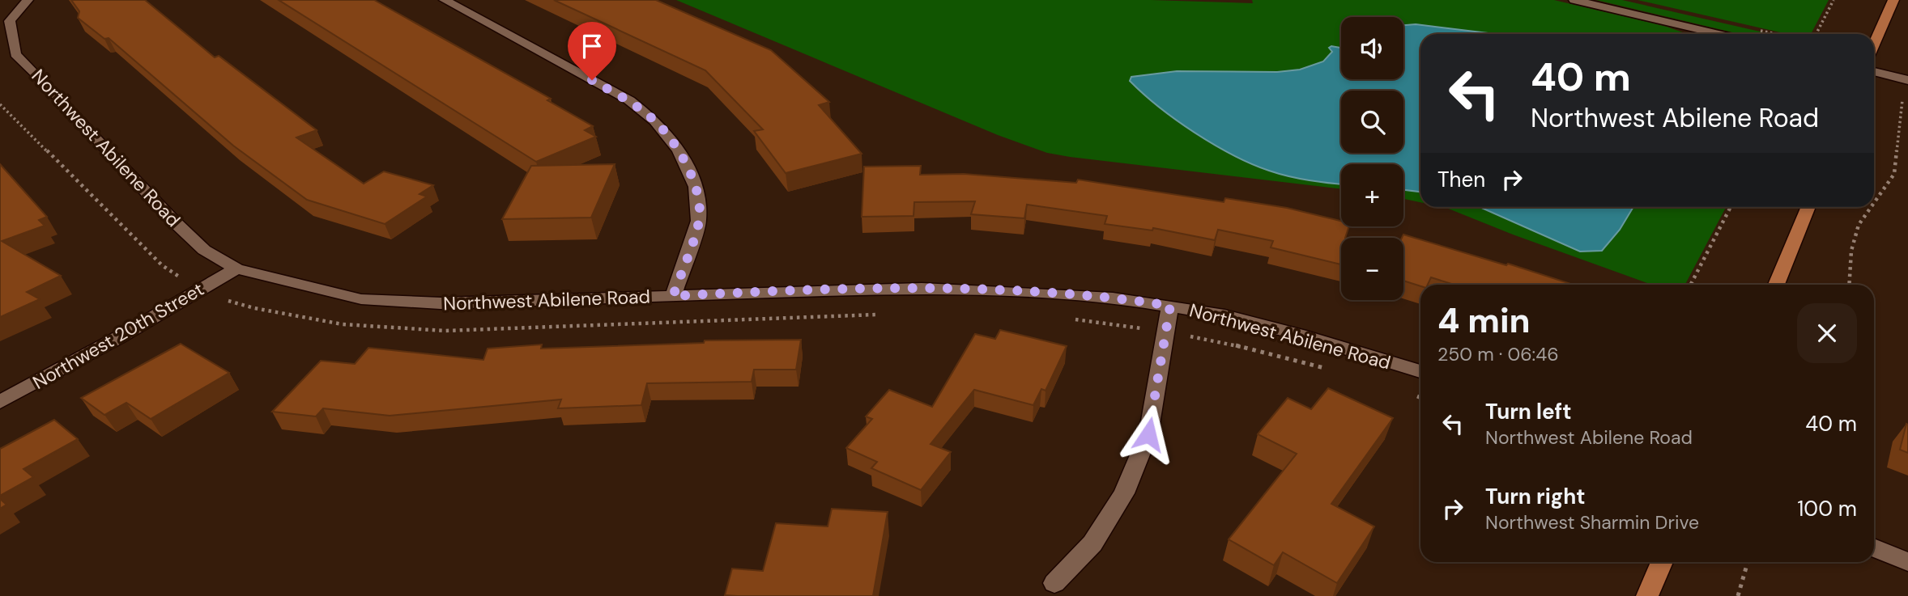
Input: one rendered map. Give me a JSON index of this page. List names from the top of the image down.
{
  "streets": {
    "street": ["Northwest Abilene Road", "Northwest 20th Street"]
  },
  "crossings": [
    ["Northwest Abilene Road", "Northwest 20th Street"]
  ],
  "page": {
    "map_buttons": ["+", "−"],
    "turn": ["40 m", "Northwest Abilene Road"],
    "then": "Then",
    "heading": ["4 min", "250 m · 06:46"],
    "list": [
      {
        "name": "Turn left",
        "note": "Northwest Abilene Road",
        "value": "40 m"
      },
      {
        "name": "Turn right",
        "note": "Northwest Sharmin Drive",
        "value": "100 m"
      }
    ]
  }
}
